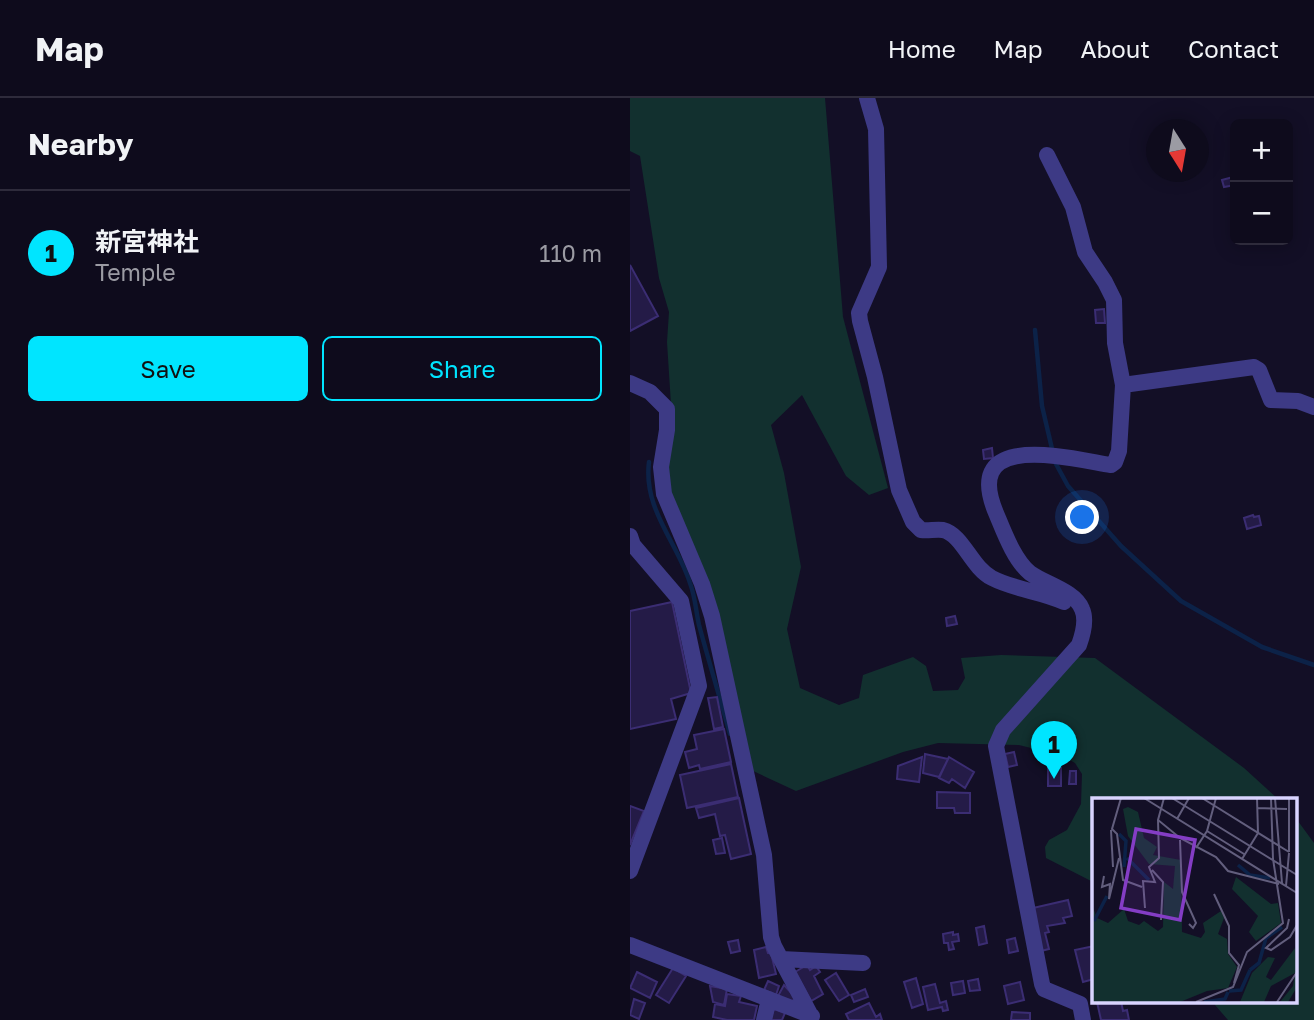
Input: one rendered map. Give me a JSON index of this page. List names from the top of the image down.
{
  "north": "bottom",
  "page": {
    "header": "Map",
    "nav": [
      "Home",
      "Map",
      "About",
      "Contact"
    ],
    "heading": "Nearby",
    "map_buttons": ["+", "−"],
    "list": [
      {
        "mark": "1",
        "name": "新宮神社",
        "note": "Temple",
        "value": "110 m"
      }
    ],
    "buttons": ["Save", "Share"],
    "pins": "1"
  }
}
